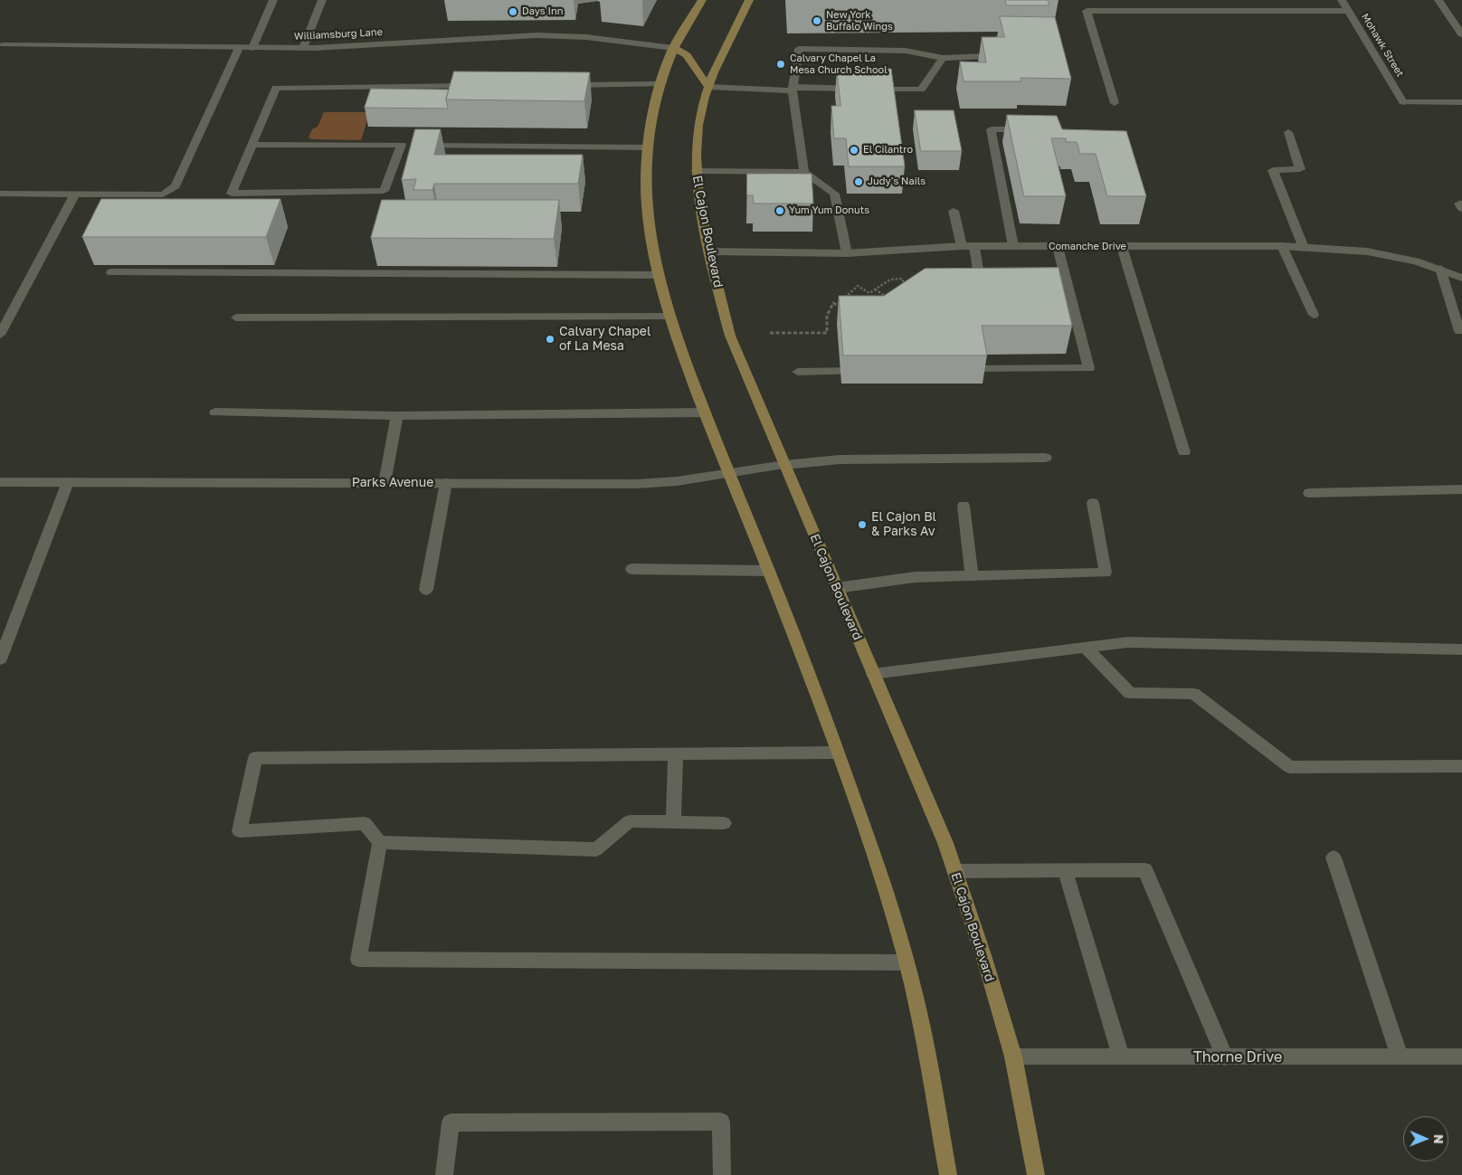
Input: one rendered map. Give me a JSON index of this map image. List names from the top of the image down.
{
  "streets": {
    "main road": ["El Cajon Boulevard"],
    "street": [
      "Williamsburg Lane",
      "Mohawk Street",
      "Comanche Drive",
      "Parks Avenue",
      "Thorne Drive"
    ]
  },
  "crossings": [
    ["El Cajon Boulevard", "Comanche Drive"],
    ["El Cajon Boulevard", "Parks Avenue"],
    ["El Cajon Boulevard", "Thorne Drive"]
  ],
  "places": [
    "Days Inn",
    "New York Buffalo Wings",
    "Calvary Chapel La Mesa Church School",
    "El Cilantro",
    "Judy's Nails",
    "Yum Yum Donuts",
    "Calvary Chapel of La Mesa",
    "El Cajon Bl & Parks Av"
  ],
  "north": "right"
}
